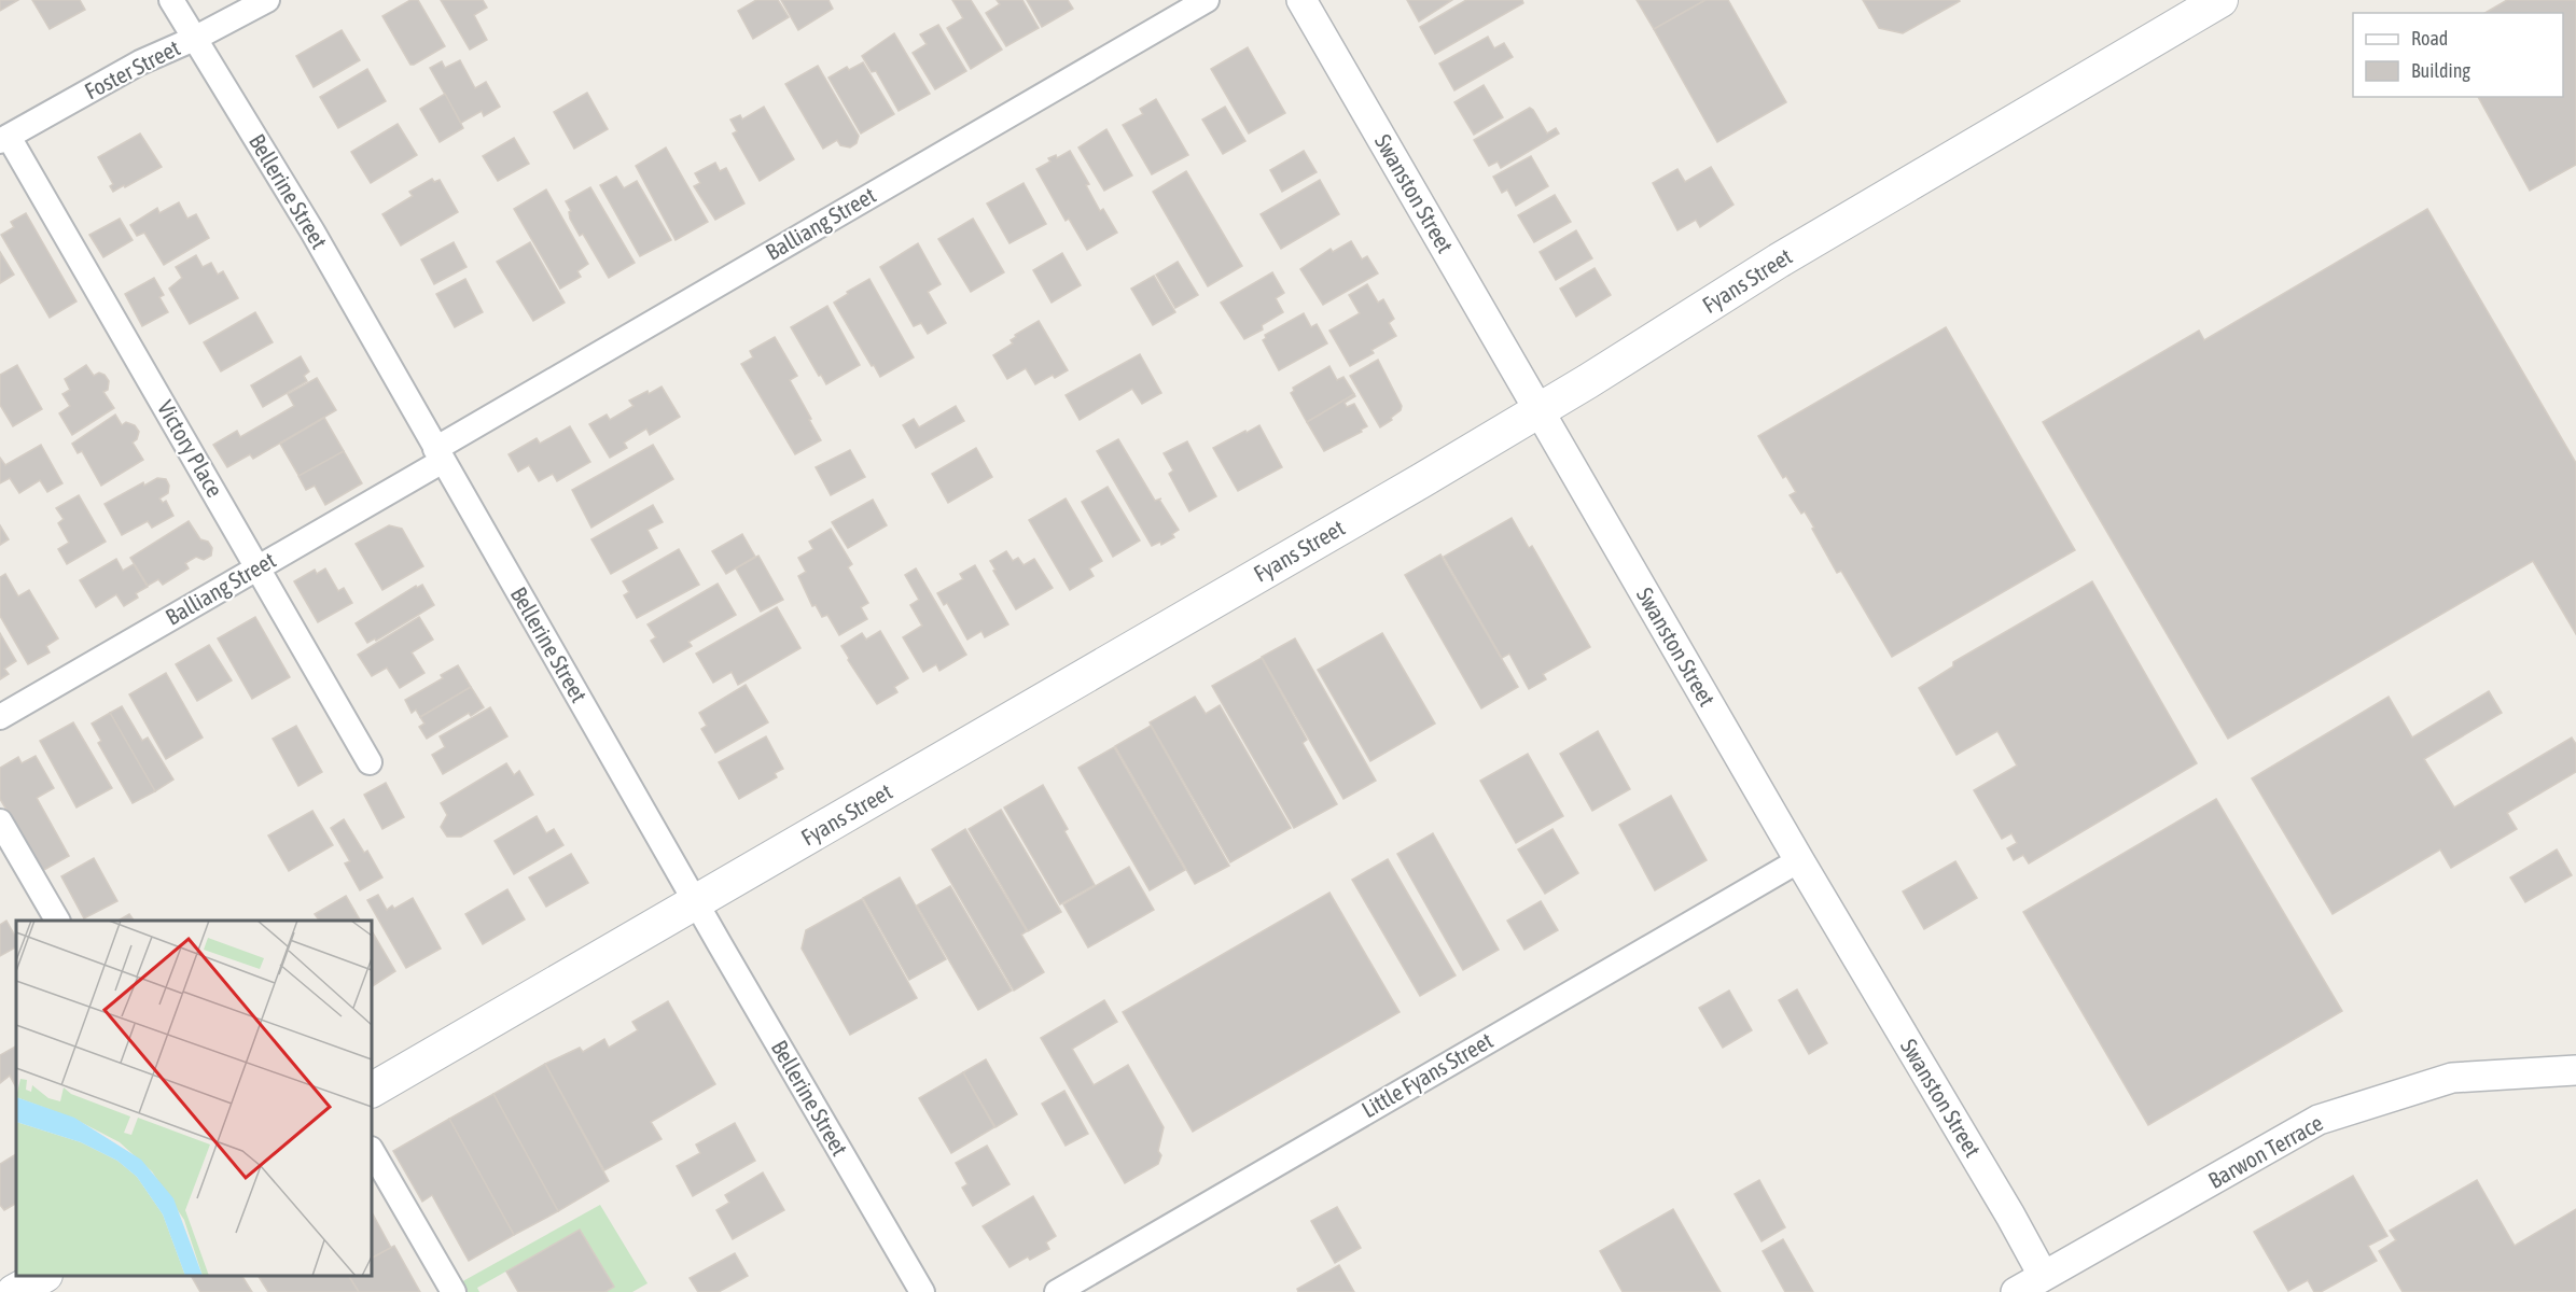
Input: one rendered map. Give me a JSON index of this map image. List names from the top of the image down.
{
  "streets": {
    "main road": ["Fyans Street"],
    "street": [
      "Foster Street",
      "Bellerine Street",
      "Swanston Street",
      "Balliang Street",
      "Victory Place",
      "Little Fyans Street",
      "Barwon Terrace"
    ]
  },
  "crossings": [
    ["Foster Street", "Bellerine Street"],
    ["Foster Street", "Victory Place"],
    ["Bellerine Street", "Balliang Street"],
    ["Bellerine Street", "Fyans Street"],
    ["Swanston Street", "Fyans Street"],
    ["Swanston Street", "Little Fyans Street"],
    ["Swanston Street", "Barwon Terrace"],
    ["Balliang Street", "Victory Place"]
  ],
  "legend": ["Road", "Building"]
}
